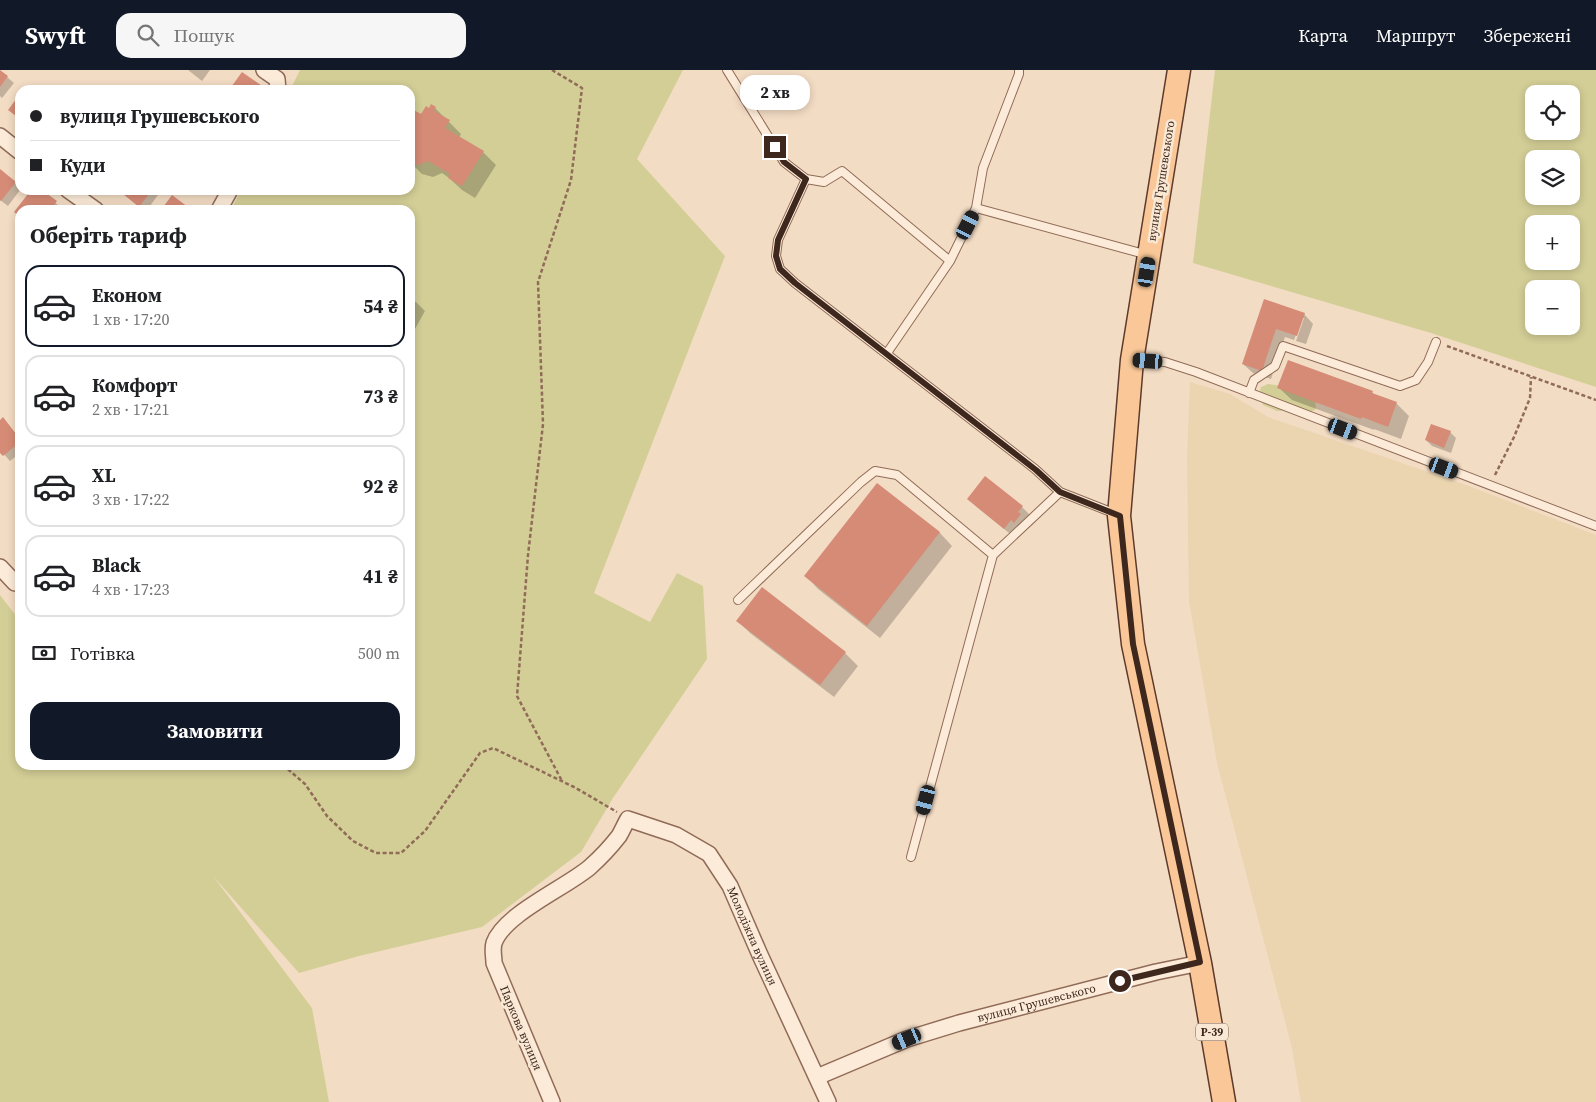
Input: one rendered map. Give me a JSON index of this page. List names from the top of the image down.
{
  "streets": {
    "main road": ["вулиця Грушевського", "Р-39"],
    "street": ["Молодіжна вулиця", "Паркова вулиця"]
  },
  "crossings": [
    ["вулиця Грушевського", "Молодіжна вулиця"],
    ["вулиця Грушевського", "Р-39"],
    ["Молодіжна вулиця", "Паркова вулиця"]
  ],
  "page": {
    "header": "Swyft",
    "search": "Пошук",
    "nav": ["Карта", "Маршрут", "Збережені"],
    "bubble": "2 хв",
    "map_buttons": ["+", "−"],
    "banner": ["вулиця Грушевського", "Куди"],
    "heading": "Оберіть тариф",
    "list": [
      {
        "name": "Економ",
        "note": "1 хв · 17:20",
        "value": "54 ₴"
      },
      {
        "name": "Комфорт",
        "note": "2 хв · 17:21",
        "value": "73 ₴"
      },
      {
        "name": "XL",
        "note": "3 хв · 17:22",
        "value": "92 ₴"
      },
      {
        "name": "Black",
        "note": "4 хв · 17:23",
        "value": "41 ₴"
      }
    ],
    "pay": ["Готівка", "500 m"],
    "buttons": "Замовити"
  }
}
